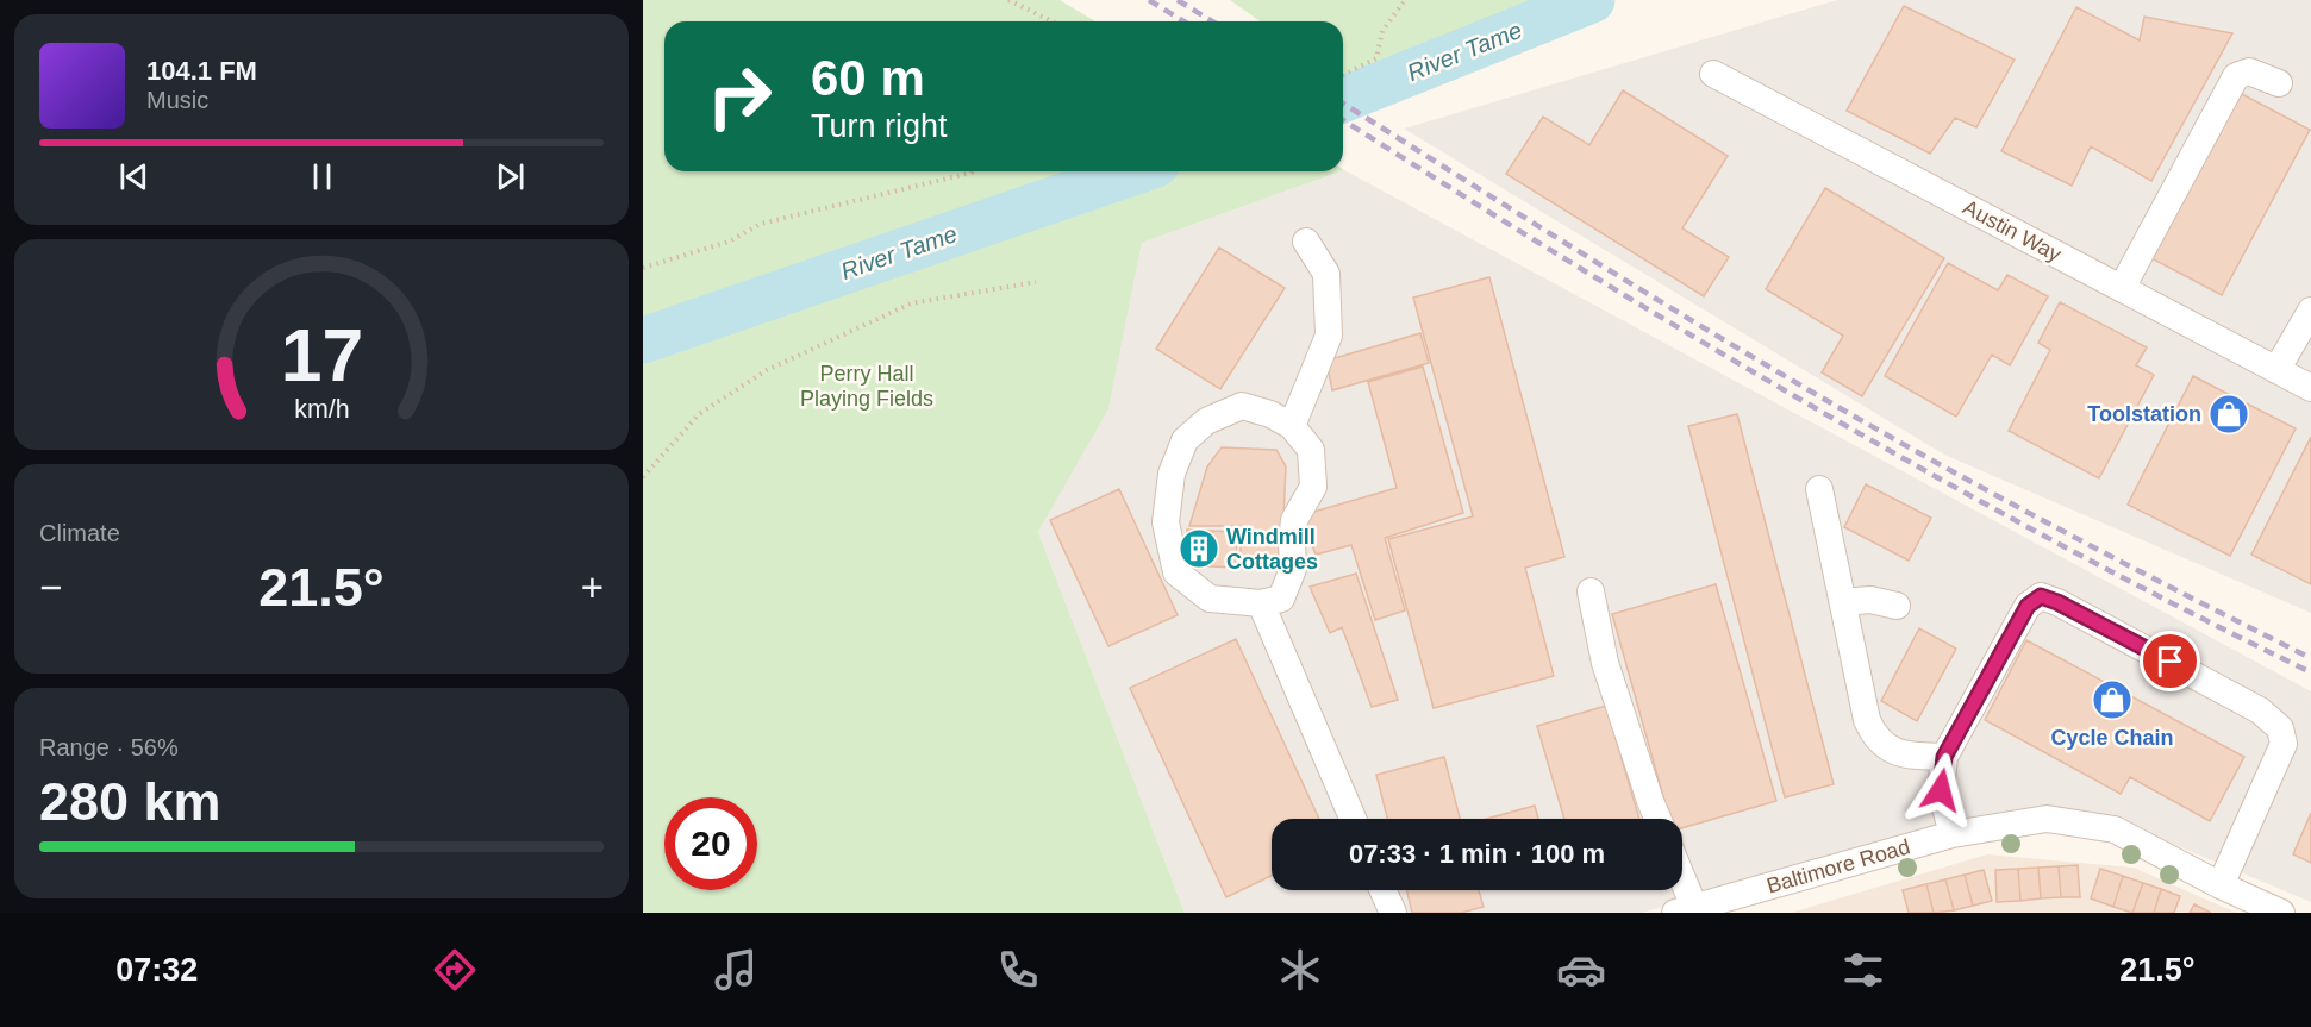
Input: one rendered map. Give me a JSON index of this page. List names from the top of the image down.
{
  "streets": {
    "street": ["Austin Way", "Baltimore Road"]
  },
  "water": ["River Tame"],
  "parks": ["Perry Hall Playing Fields"],
  "places": {
    "shop": ["Toolstation", "Cycle Chain"],
    "building": ["Windmill Cottages"]
  },
  "page": {
    "turn": ["60 m", "Turn right"],
    "song": ["104.1 FM", "Music"],
    "tile": [
      "Climate",
      ["Range · 56%", "280 km"]
    ],
    "heat": ["−", "21.5°", "+"],
    "limit": "20",
    "trip": "07:33 · 1 min · 100 m",
    "tabs": ["07:32", "21.5°"],
    "gauge": ["17", "km/h"]
  }
}
